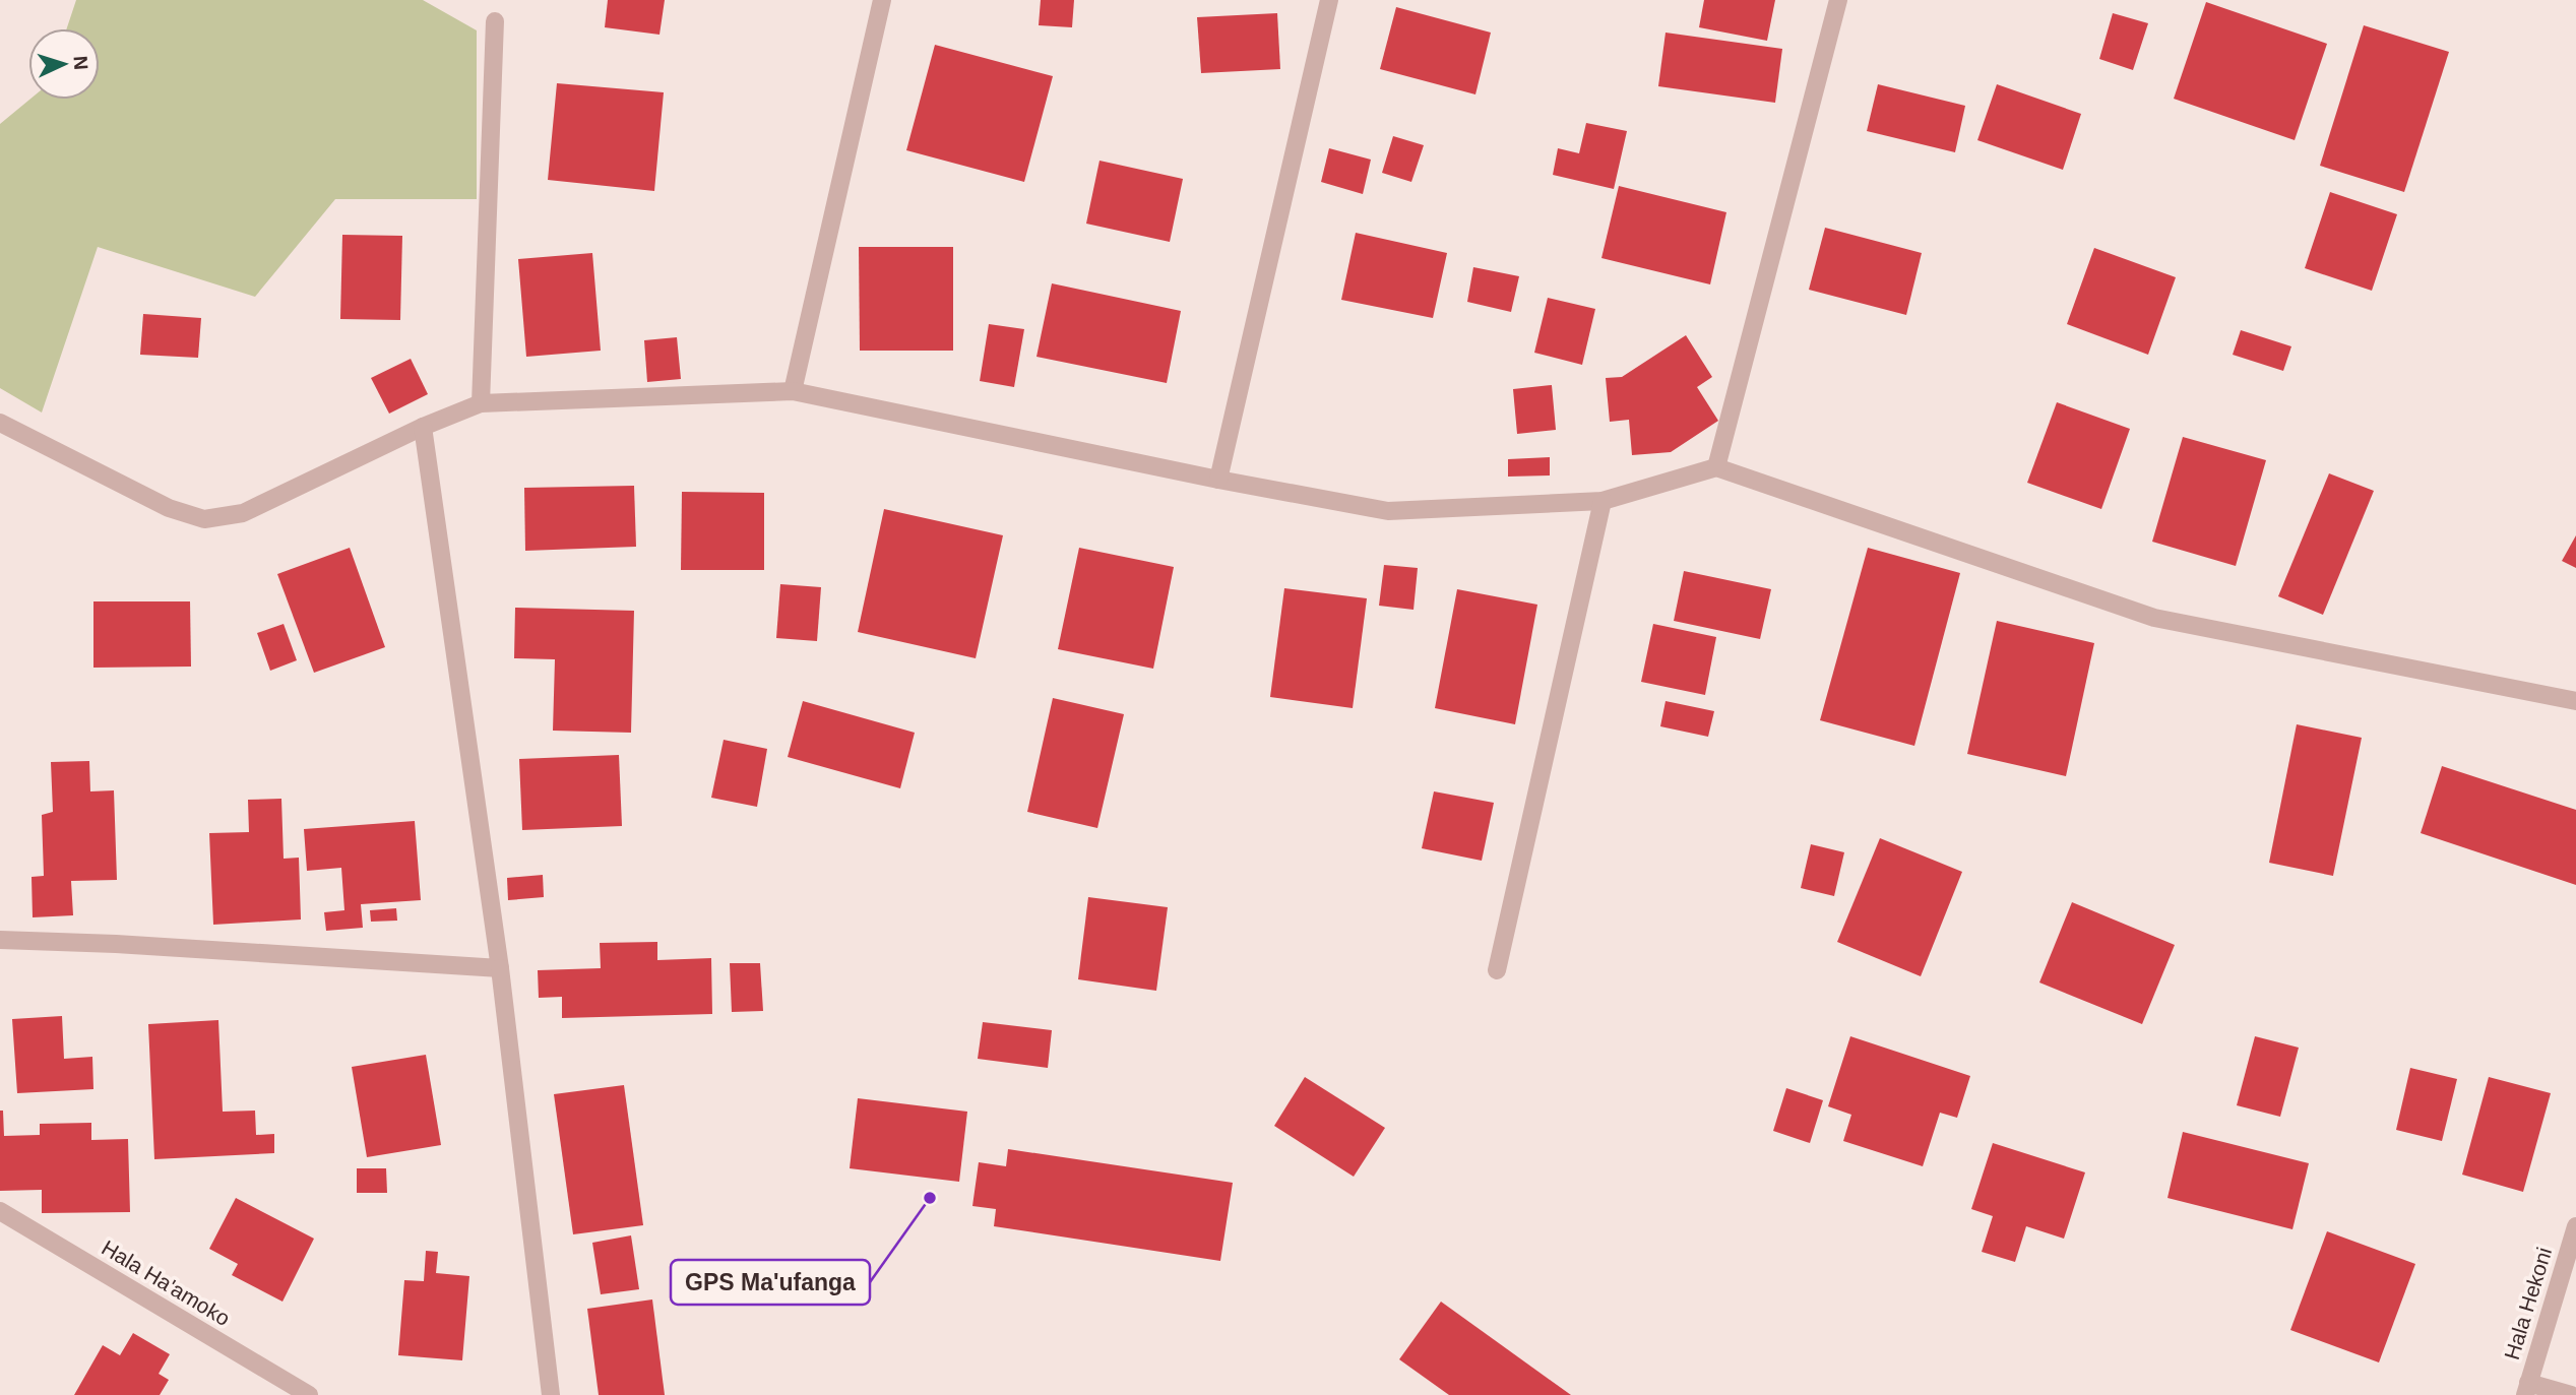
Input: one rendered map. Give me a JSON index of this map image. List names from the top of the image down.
{
  "streets": {
    "street": ["Hala Ha'amoko", "Hala Hekoni"]
  },
  "places": ["GPS Ma'ufanga"],
  "north": "right"
}
